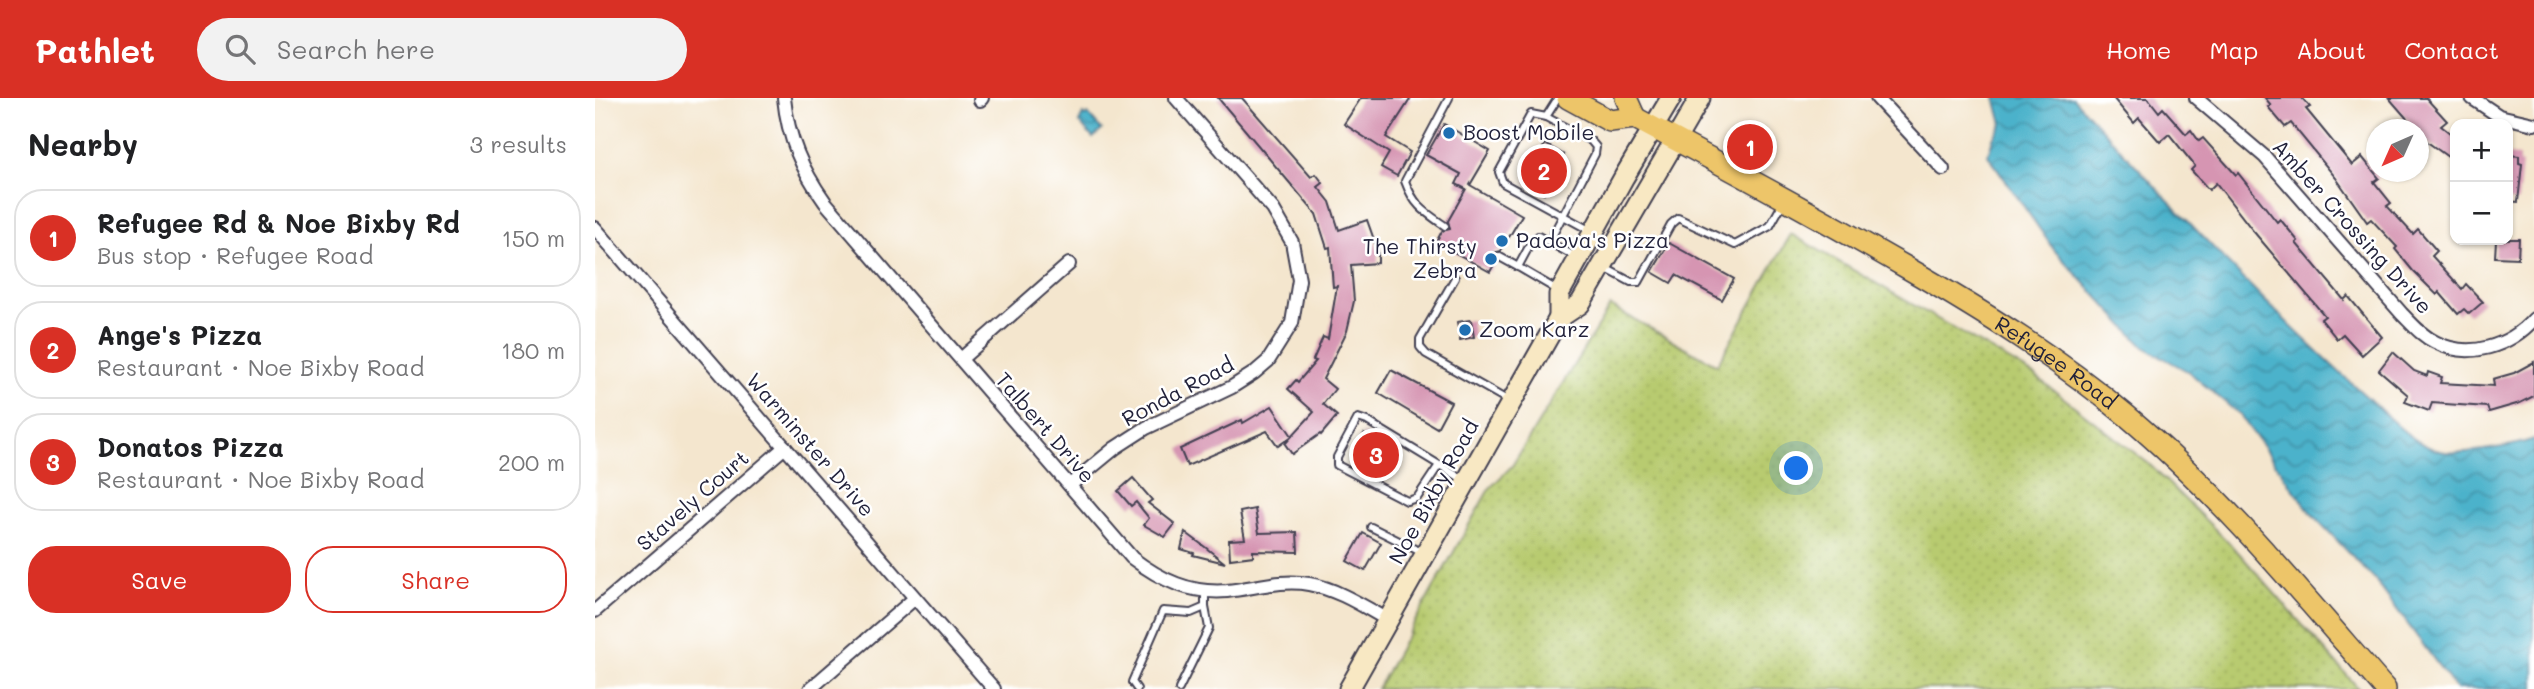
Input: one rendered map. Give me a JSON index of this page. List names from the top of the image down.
{
  "streets": {
    "main road": ["Refugee Road"],
    "street": [
      "Amber Crossing Drive",
      "Ronda Road",
      "Talbert Drive",
      "Warminster Drive",
      "Noe Bixby Road",
      "Stavely Court"
    ]
  },
  "crossings": [
    ["Refugee Road", "Noe Bixby Road"],
    ["Ronda Road", "Talbert Drive"],
    ["Talbert Drive", "Noe Bixby Road"],
    ["Warminster Drive", "Stavely Court"]
  ],
  "places": [
    "Boost Mobile",
    "Padova's Pizza",
    "The Thirsty Zebra",
    "Zoom Karz"
  ],
  "north": "bottom left",
  "page": {
    "header": "Pathlet",
    "search": "Search here",
    "nav": [
      "Home",
      "Map",
      "About",
      "Contact"
    ],
    "heading": ["Nearby", "3 results"],
    "map_buttons": ["+", "−"],
    "pins": ["1", "2", "3"],
    "list": [
      {
        "mark": "1",
        "name": "Refugee Rd & Noe Bixby Rd",
        "note": "Bus stop · Refugee Road",
        "value": "150 m"
      },
      {
        "mark": "2",
        "name": "Ange's Pizza",
        "note": "Restaurant · Noe Bixby Road",
        "value": "180 m"
      },
      {
        "mark": "3",
        "name": "Donatos Pizza",
        "note": "Restaurant · Noe Bixby Road",
        "value": "200 m"
      }
    ],
    "buttons": ["Save", "Share"]
  }
}
